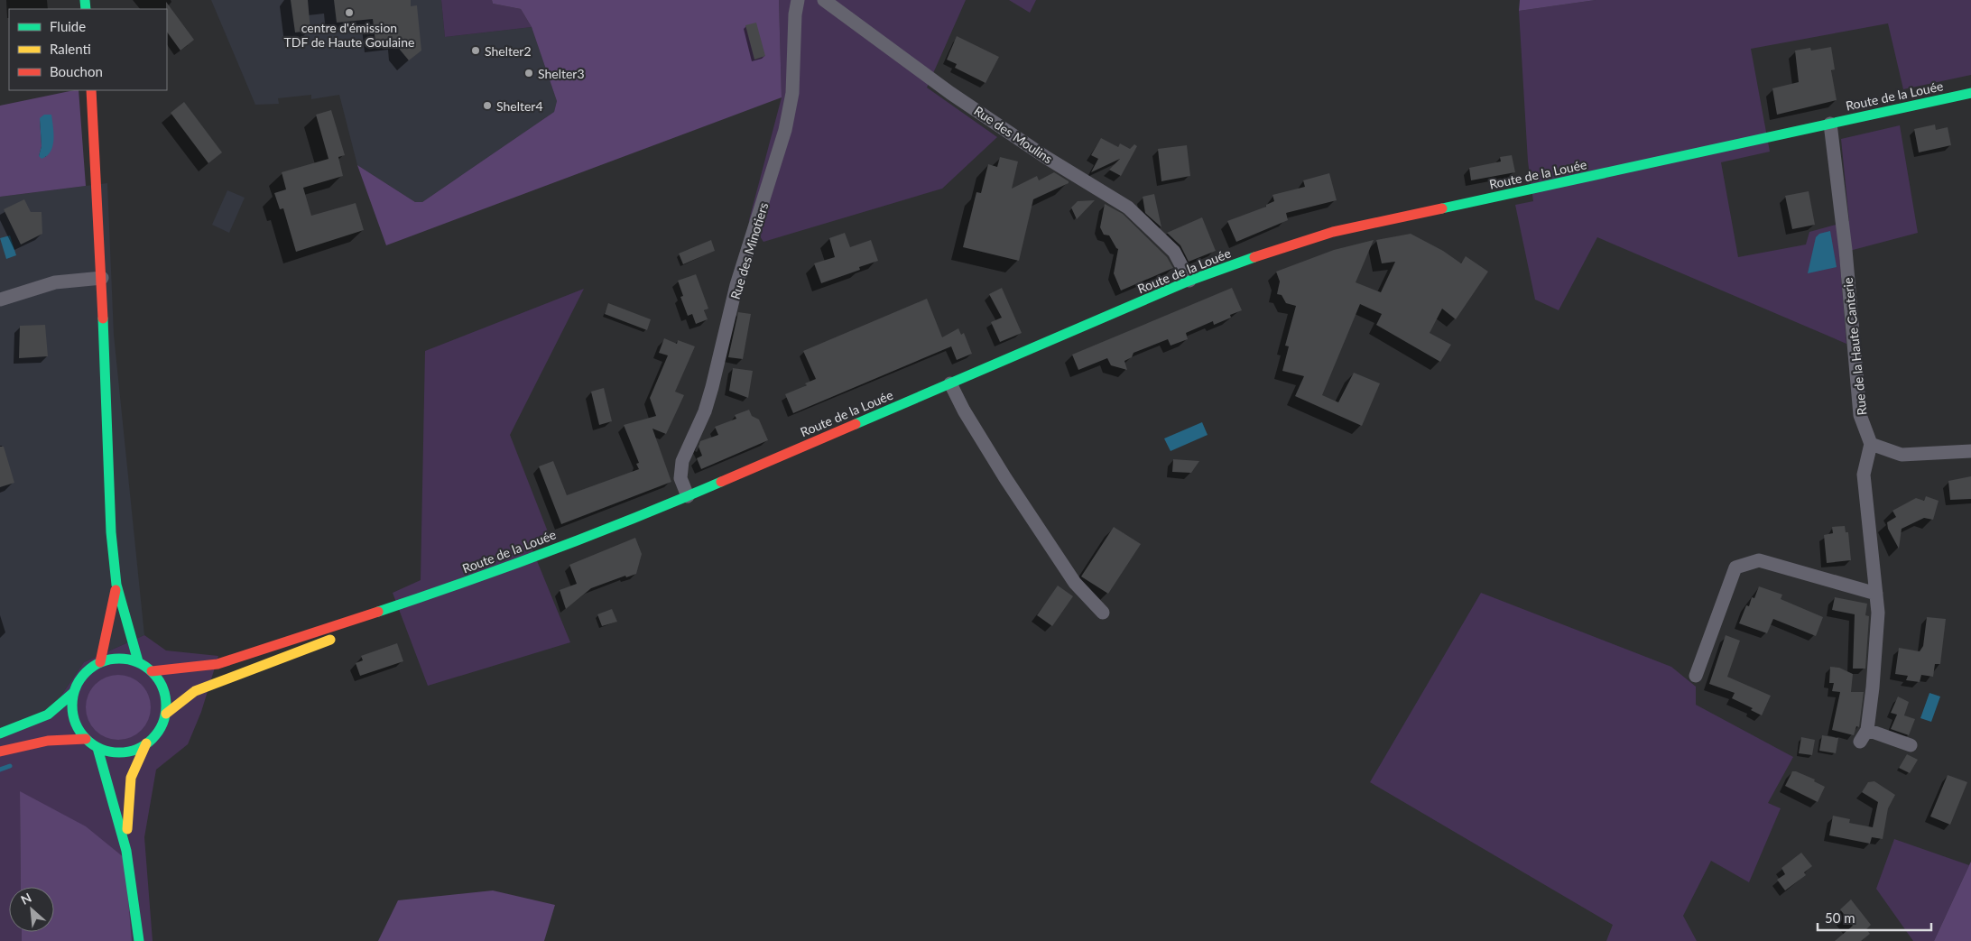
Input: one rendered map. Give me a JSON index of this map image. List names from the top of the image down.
{
  "streets": {
    "main road": ["Route de la Louée"],
    "street": ["Rue des Moulins", "Rue des Minotiers", "Rue de la Haute Canterie"]
  },
  "crossings": [
    ["Route de la Louée", "Rue des Moulins"],
    ["Route de la Louée", "Rue des Minotiers"],
    ["Route de la Louée", "Rue de la Haute Canterie"]
  ],
  "places": [
    "centre d'émission TDF de Haute Goulaine",
    "Shelter2",
    "Shelter3",
    "Shelter4"
  ],
  "legend": ["Fluide", "Ralenti", "Bouchon"],
  "scale_bar": "50 m",
  "north": "top left"
}
